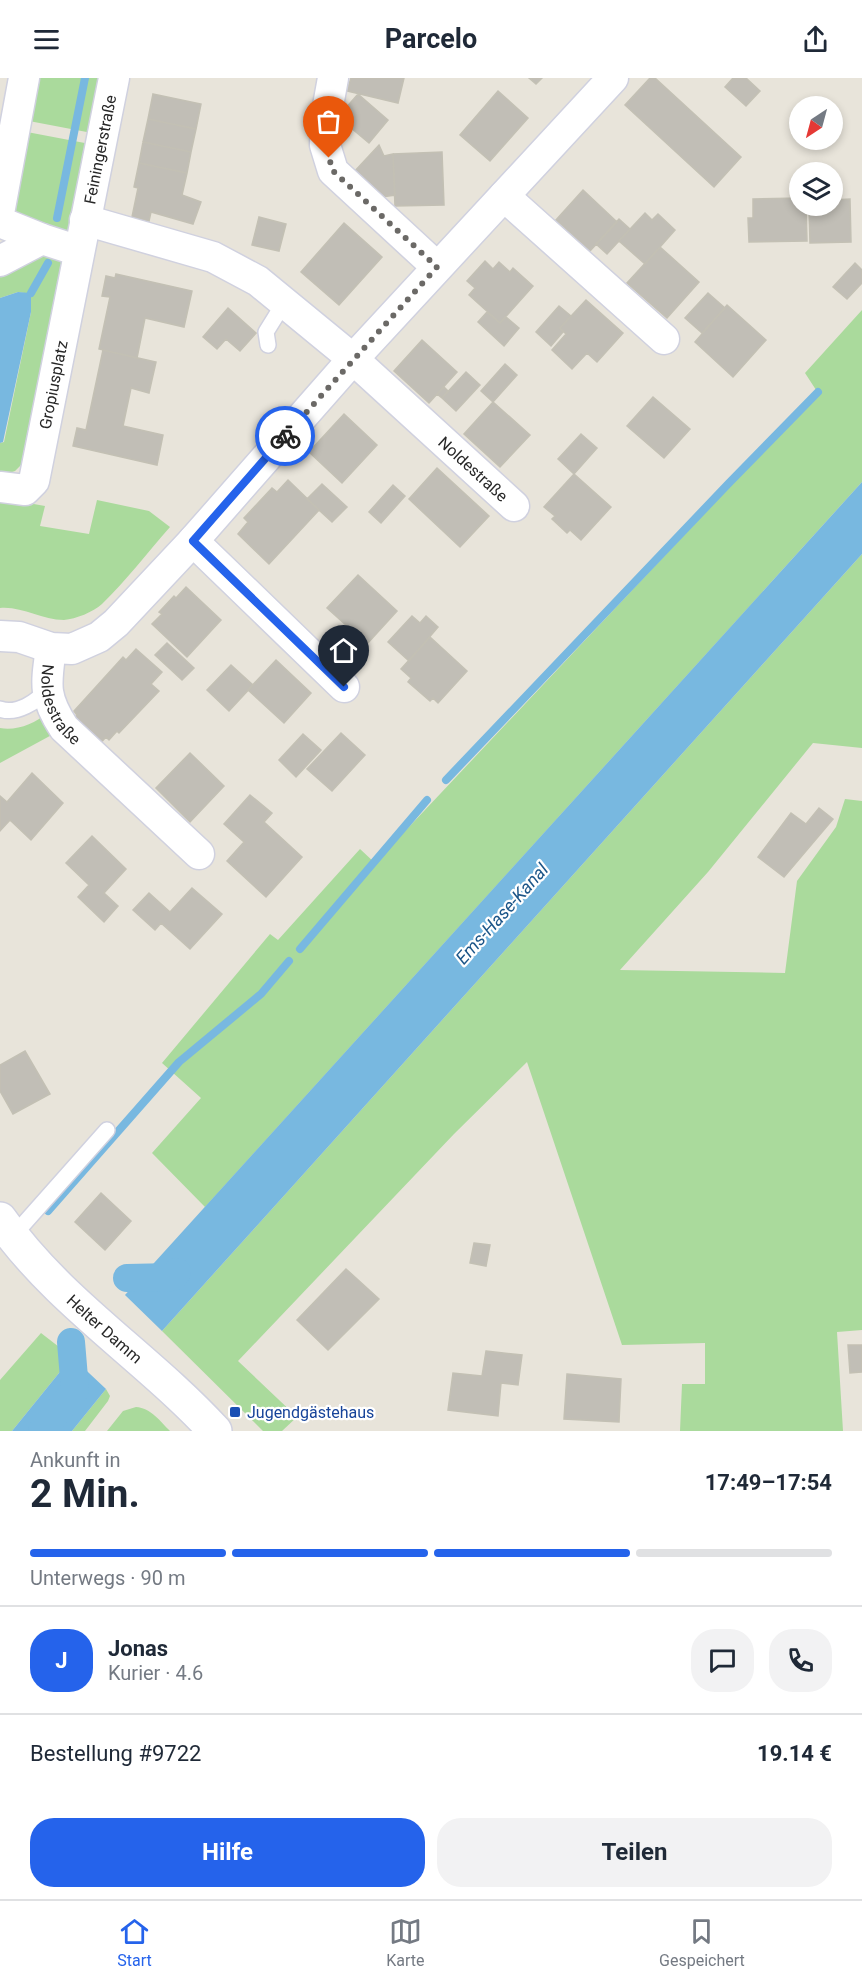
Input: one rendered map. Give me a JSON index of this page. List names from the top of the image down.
{
  "streets": {
    "street": [
      "Feiningerstraße",
      "Gropiusplatz",
      "Noldestraße",
      "Helter Damm"
    ]
  },
  "crossings": [
    ["Feiningerstraße", "Gropiusplatz"],
    ["Feiningerstraße", "Noldestraße"],
    ["Gropiusplatz", "Noldestraße"]
  ],
  "water": ["Ems-Hase-Kanal"],
  "places": {
    "transit": ["Jugendgästehaus"]
  },
  "north": "bottom left",
  "page": {
    "header": "Parcelo",
    "heading": ["2 Min.", "Ankunft in", "17:49–17:54"],
    "panel": [
      "Jonas",
      "Kurier · 4.6",
      "Bestellung #9722",
      "19.14 €"
    ],
    "bar": "Unterwegs · 90 m",
    "round": "J",
    "buttons": ["Hilfe", "Teilen"],
    "tabs": ["Start", "Karte", "Gespeichert"]
  }
}
